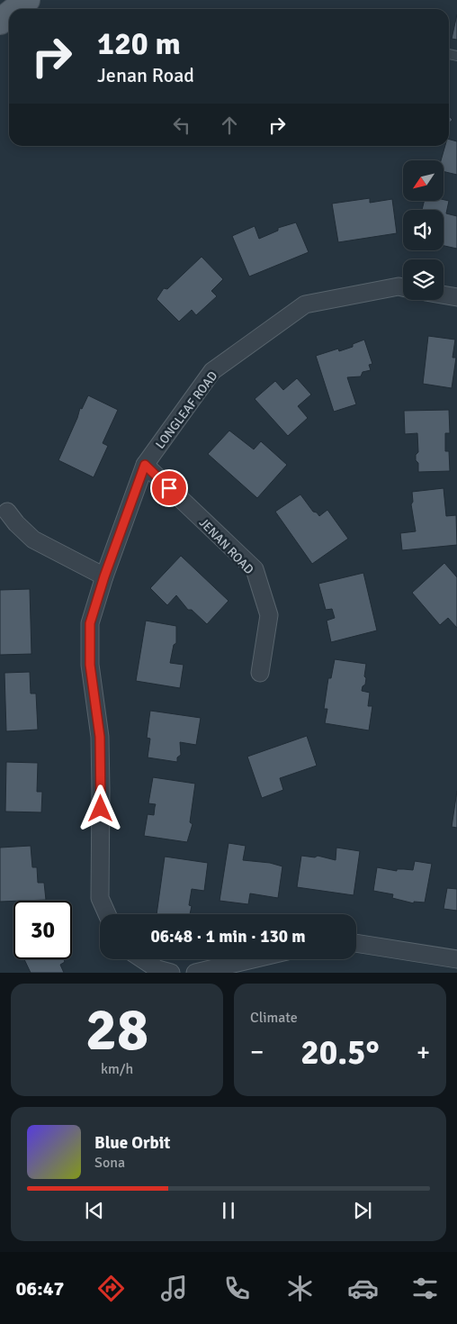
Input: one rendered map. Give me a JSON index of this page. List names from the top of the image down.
{
  "streets": {
    "street": ["LONGLEAF ROAD", "JENAN ROAD"]
  },
  "crossings": [
    ["LONGLEAF ROAD", "JENAN ROAD"]
  ],
  "north": "bottom left",
  "page": {
    "turn": ["120 m", "Jenan Road"],
    "limit": "30",
    "trip": "06:48 · 1 min · 130 m",
    "tile": [
      ["28", "km/h"],
      "Climate"
    ],
    "heat": ["−", "20.5°", "+"],
    "song": ["Blue Orbit", "Sona"],
    "tabs": "06:47"
  }
}
